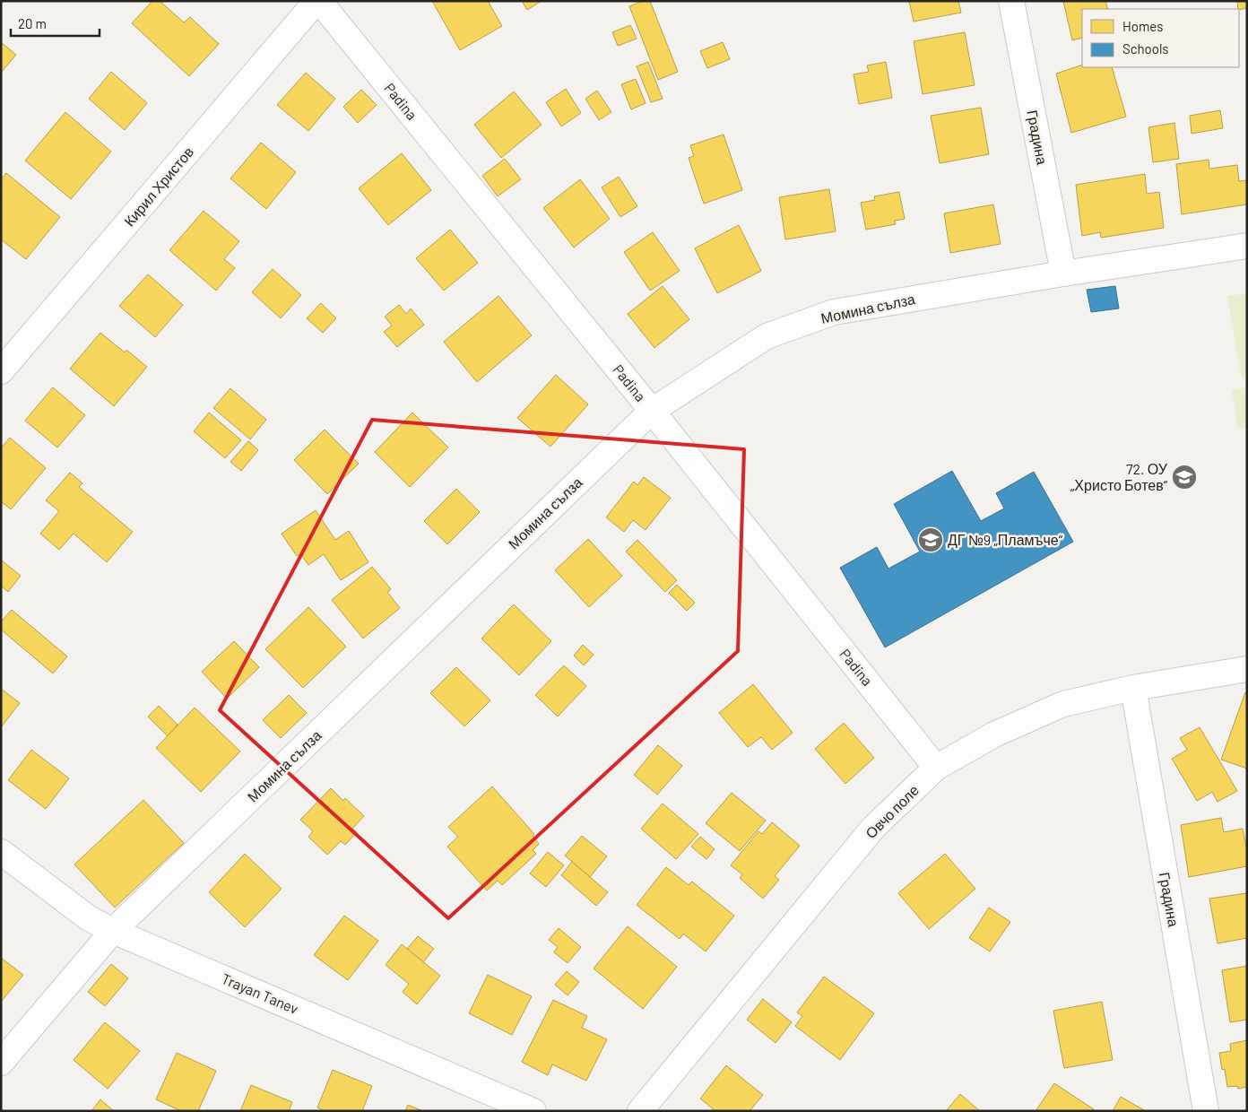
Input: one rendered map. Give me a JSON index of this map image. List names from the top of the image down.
{
  "streets": {
    "street": [
      "Padina",
      "Градина",
      "Кирил Христов",
      "Момина сълза",
      "Овчо поле",
      "Trayan Tanev"
    ]
  },
  "crossings": [
    ["Padina", "Кирил Христов"],
    ["Padina", "Момина сълза"],
    ["Padina", "Овчо поле"],
    ["Градина", "Момина сълза"],
    ["Градина", "Овчо поле"],
    ["Момина сълза", "Trayan Tanev"]
  ],
  "places": {
    "school or university": ["72. ОУ „Христо Ботев“", "ДГ №9 „Пламъче“"]
  },
  "legend": ["Homes", "Schools"],
  "scale_bar": "20 m"
}
